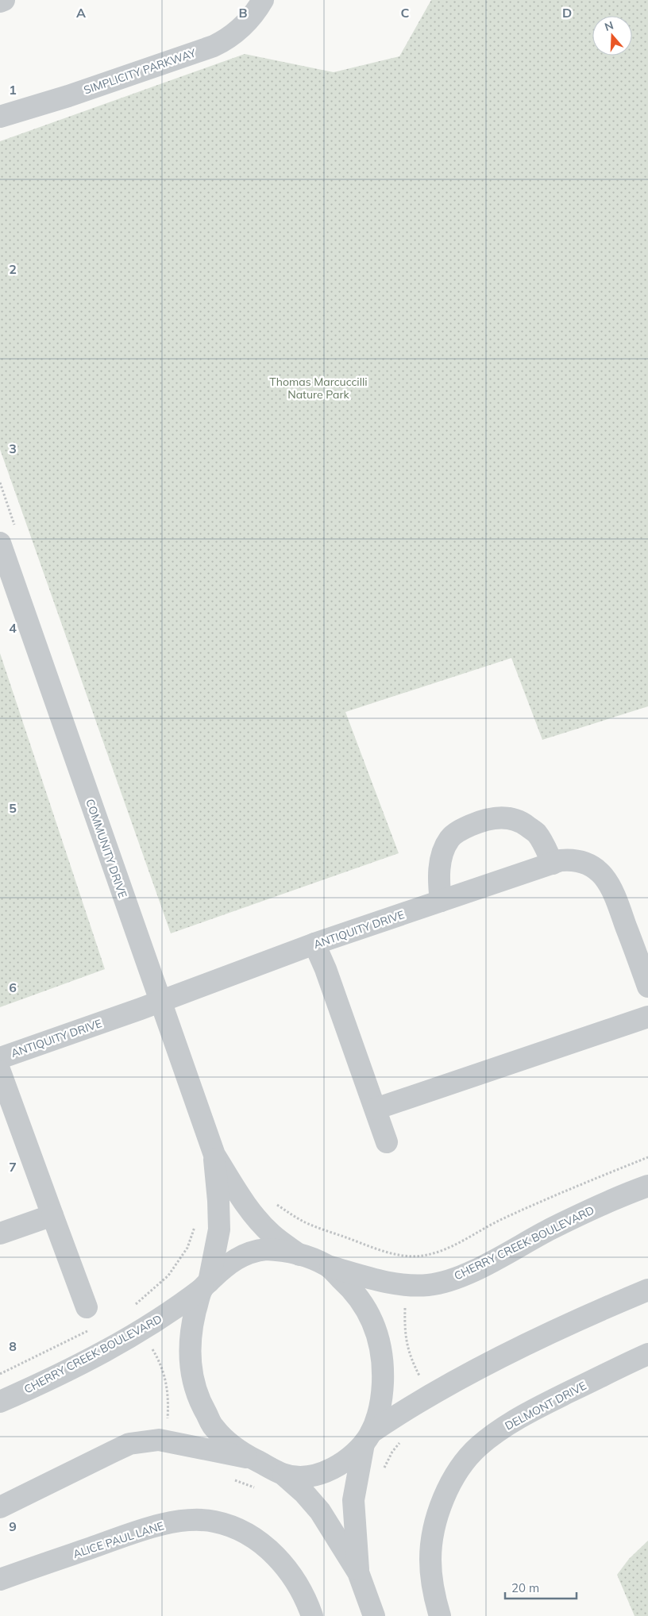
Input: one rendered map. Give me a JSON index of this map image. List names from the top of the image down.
{
  "streets": {
    "street": [
      "SIMPLICITY PARKWAY",
      "COMMUNITY DRIVE",
      "ANTIQUITY DRIVE",
      "CHERRY CREEK BOULEVARD",
      "DELMONT DRIVE",
      "ALICE PAUL LANE"
    ]
  },
  "crossings": [
    ["COMMUNITY DRIVE", "ANTIQUITY DRIVE"],
    ["COMMUNITY DRIVE", "CHERRY CREEK BOULEVARD"]
  ],
  "parks": ["Thomas Marcuccilli Nature Park"],
  "scale_bar": "20 m",
  "north": "top",
  "grid": {
    "columns": [
      "A",
      "B",
      "C",
      "D"
    ],
    "rows": [
      "1",
      "2",
      "3",
      "4",
      "5",
      "6",
      "7",
      "8",
      "9"
    ]
  }
}
